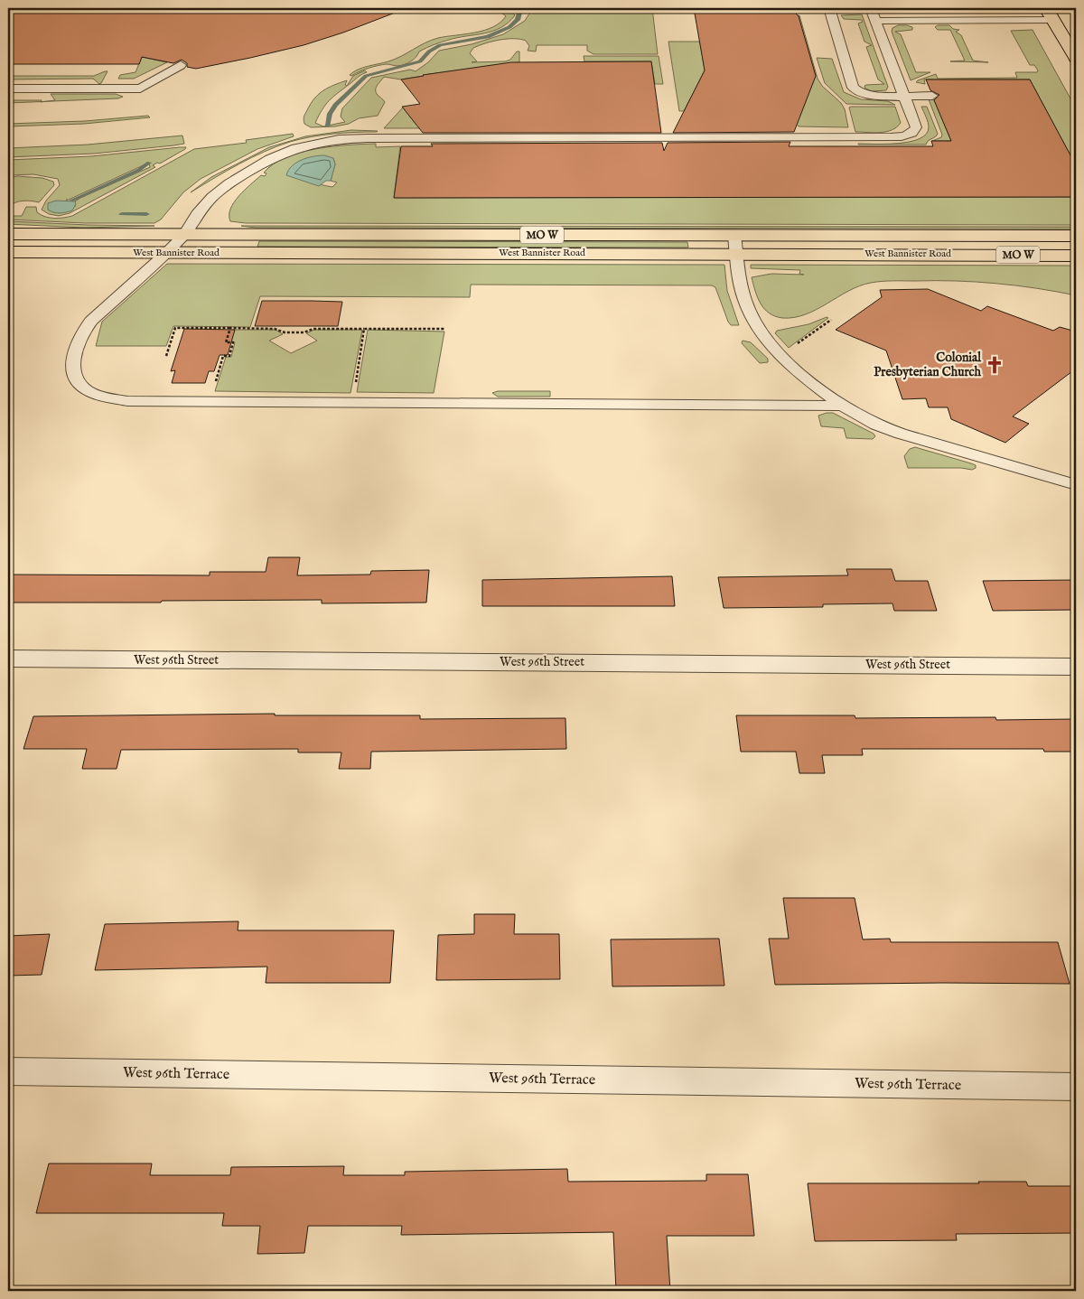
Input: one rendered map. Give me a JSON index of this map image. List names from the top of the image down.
{
  "streets": {
    "main road": ["MO W", "West Bannister Road"],
    "street": ["West 96th Street", "West 96th Terrace"]
  },
  "places": {
    "church": ["Colonial Presbyterian Church"]
  }
}
